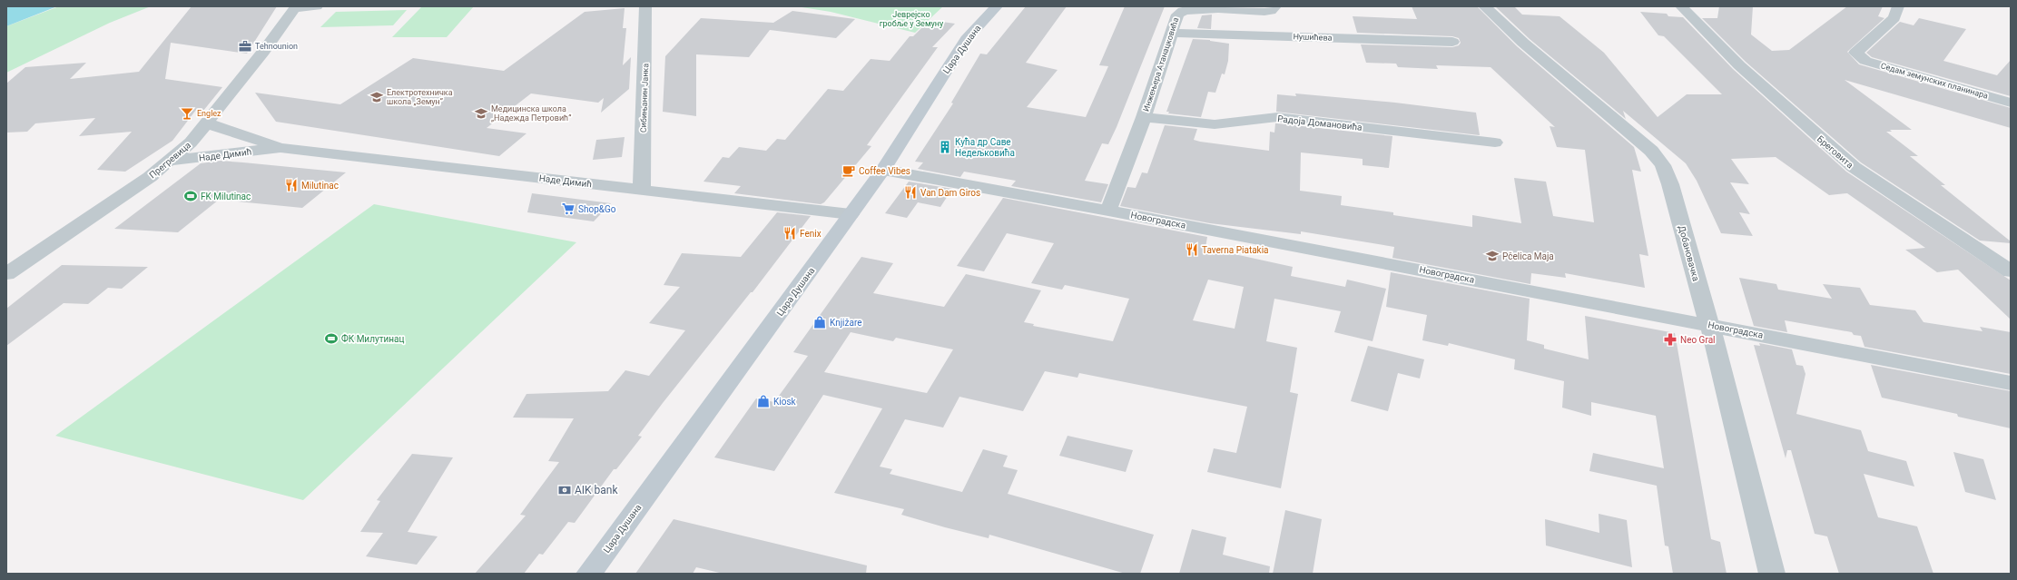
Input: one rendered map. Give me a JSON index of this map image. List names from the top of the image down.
{
  "streets": {
    "main road": ["Цара Душана"],
    "street": [
      "Нушићева",
      "Инжењера Атанацковића",
      "Седам земунских планинара",
      "Сибињанин Јанка",
      "Радоја Домановића",
      "Бреговита",
      "Наде Димић",
      "Прегревица",
      "Новоградска",
      "Добановачка"
    ]
  },
  "crossings": [
    ["Нушићева", "Инжењера Атанацковића"],
    ["Цара Душана", "Наде Димић"],
    ["Цара Душана", "Новоградска"],
    ["Инжењера Атанацковића", "Радоја Домановића"],
    ["Инжењера Атанацковића", "Новоградска"],
    ["Сибињанин Јанка", "Наде Димић"],
    ["Наде Димић", "Прегревица"],
    ["Новоградска", "Добановачка"]
  ],
  "parks": ["Јеврејско гробље у Земуну"],
  "places": {
    "office": ["Tehnounion"],
    "school or university": ["Електротехничка школа „Земун”", "Медицинска школа „Надежда Петровић”", "Pčelica Maja"],
    "bar": ["Englez"],
    "building": ["Кућа др Саве Недељковића"],
    "cafe": ["Coffee Vibes"],
    "restaurant": [
      "Milutinac",
      "Van Dam Giros",
      "Fenix",
      "Taverna Piatakia"
    ],
    "sports": ["FK Milutinac", "ФК Милутинац"],
    "supermarket": ["Shop&Go"],
    "shop": ["Knjižare", "Kiosk"],
    "pharmacy": ["Neo Gral"],
    "bank": ["AIK bank"]
  }
}
